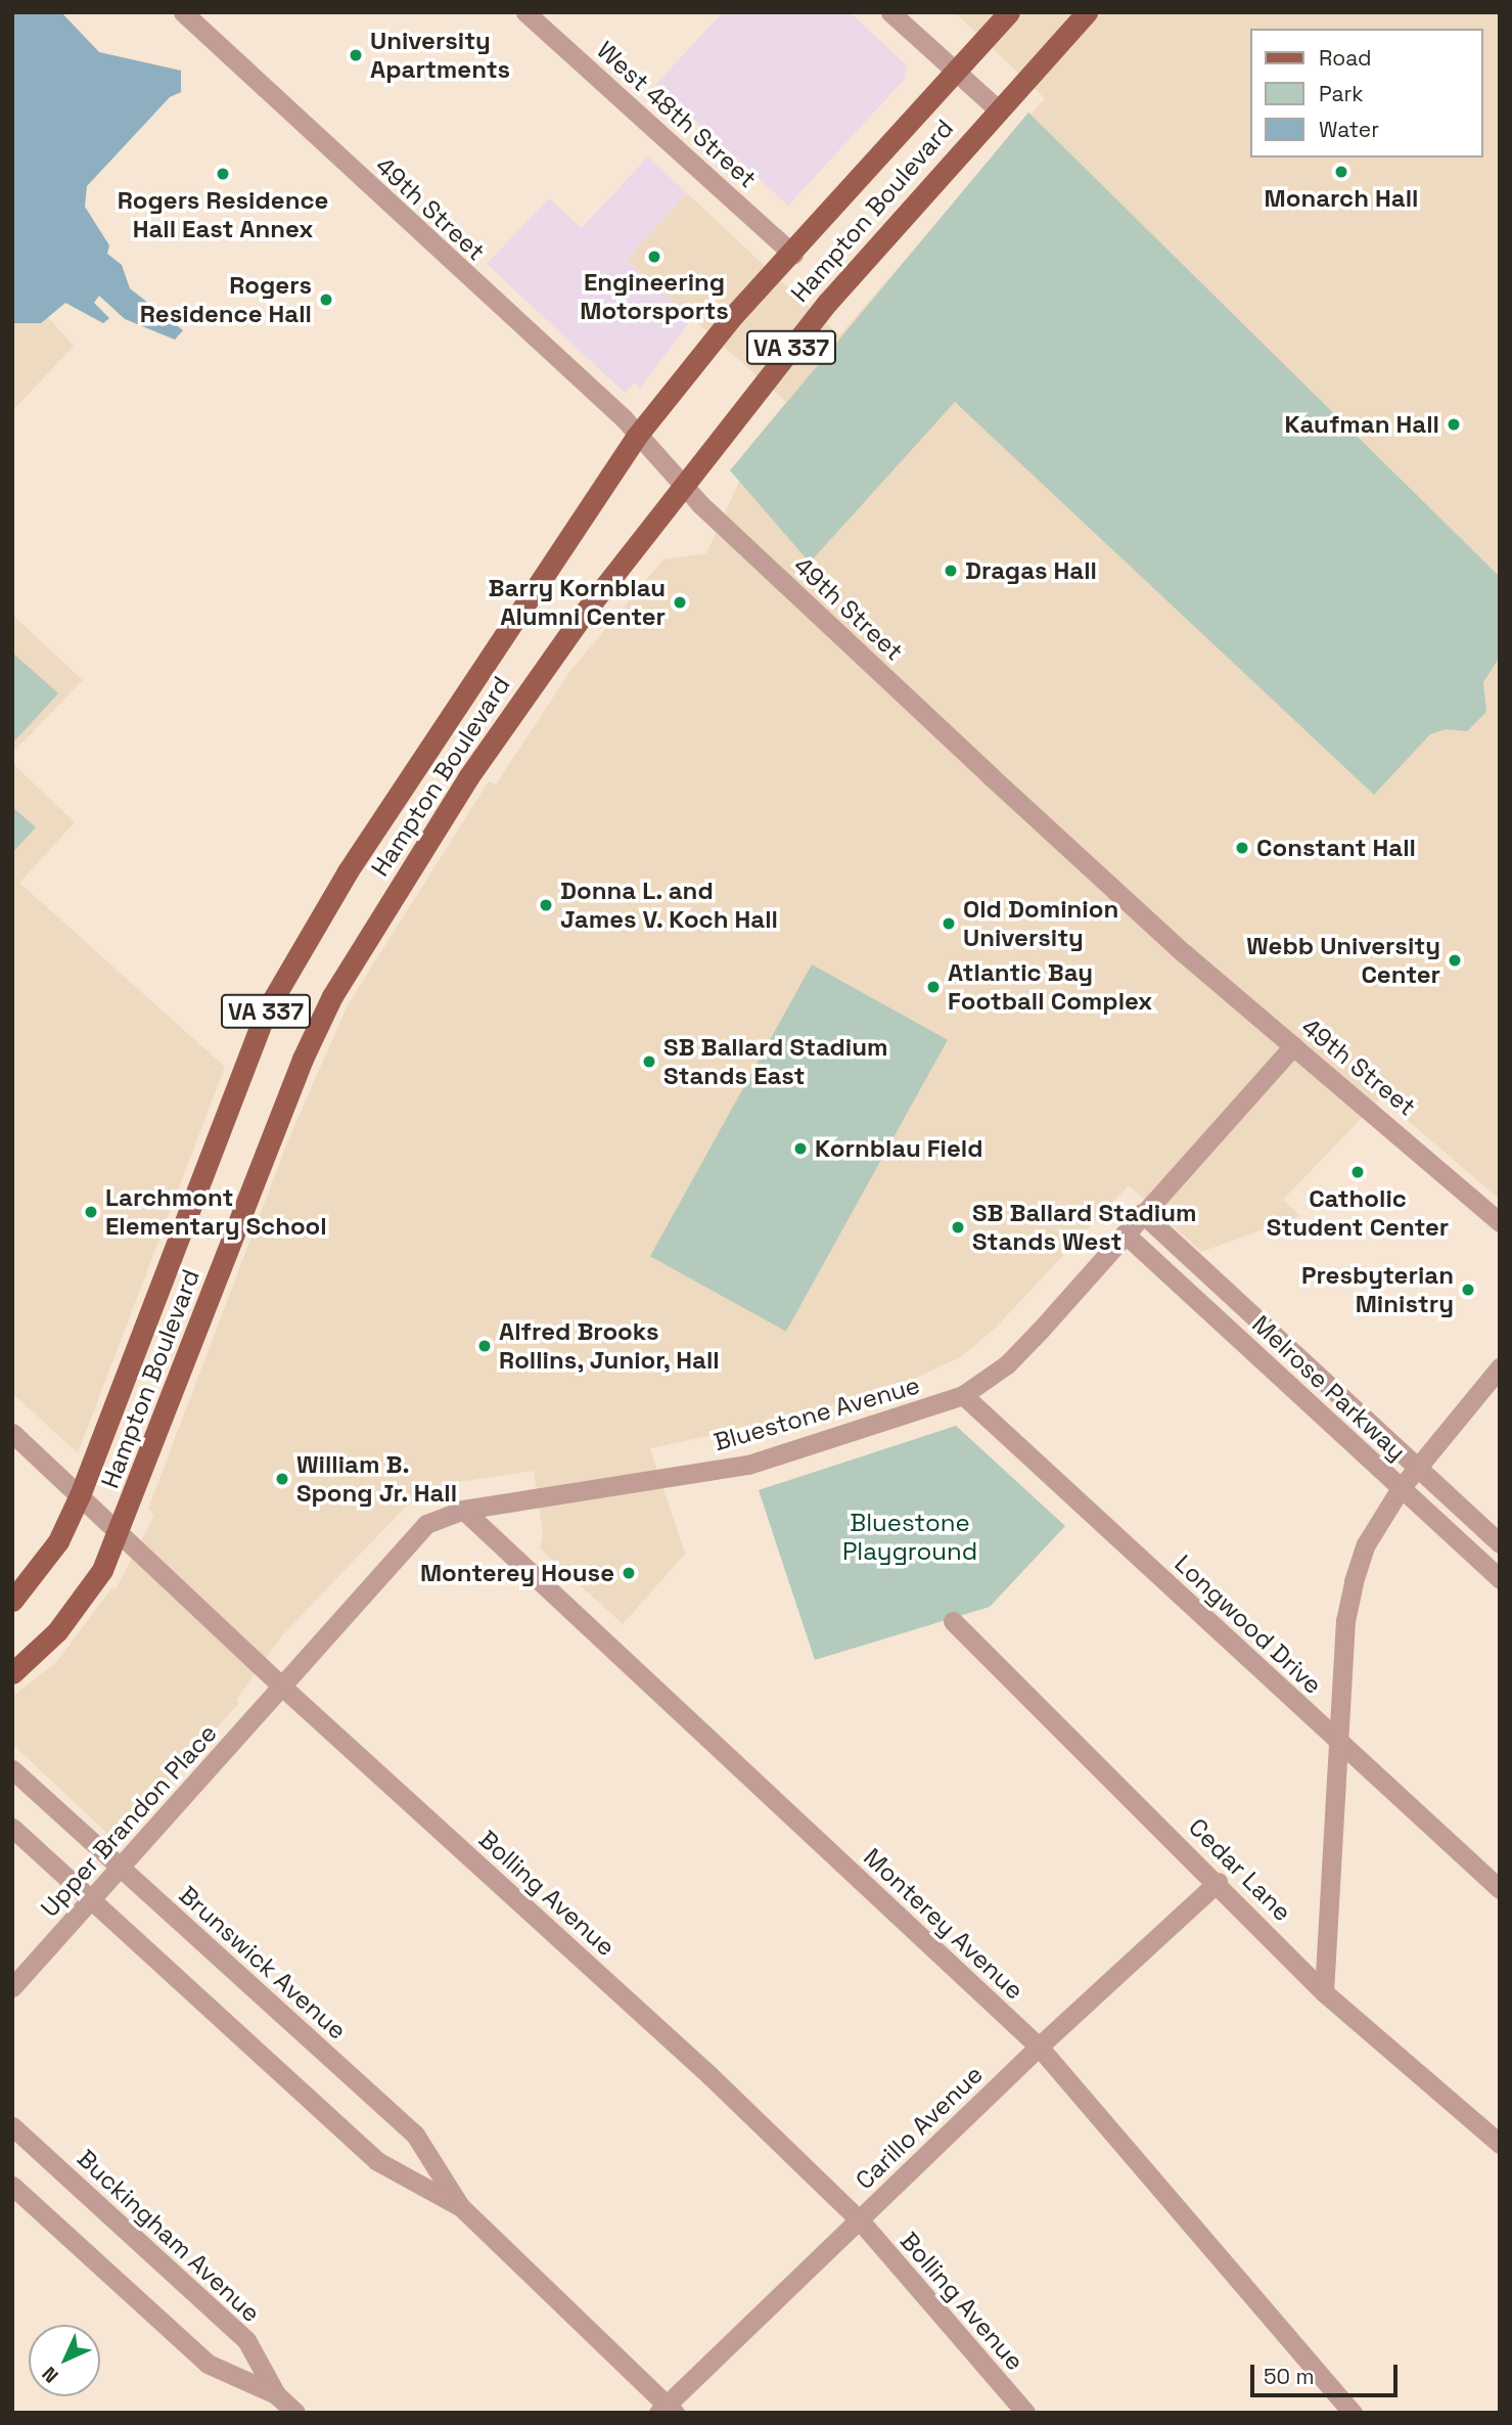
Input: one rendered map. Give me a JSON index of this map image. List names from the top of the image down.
{
  "streets": {
    "main road": ["Hampton Boulevard", "VA 337"],
    "street": [
      "West 48th Street",
      "49th Street",
      "Melrose Parkway",
      "Bluestone Avenue",
      "Longwood Drive",
      "Upper Brandon Place",
      "Cedar Lane",
      "Bolling Avenue",
      "Monterey Avenue",
      "Brunswick Avenue",
      "Carillo Avenue",
      "Buckingham Avenue"
    ]
  },
  "crossings": [
    ["West 48th Street", "Hampton Boulevard"],
    ["49th Street", "Hampton Boulevard"],
    ["49th Street", "Bluestone Avenue"],
    ["Hampton Boulevard", "Bolling Avenue"],
    ["Melrose Parkway", "Bluestone Avenue"],
    ["Bluestone Avenue", "Longwood Drive"],
    ["Bluestone Avenue", "Upper Brandon Place"],
    ["Bluestone Avenue", "Bolling Avenue"],
    ["Bluestone Avenue", "Monterey Avenue"],
    ["Upper Brandon Place", "Bolling Avenue"],
    ["Upper Brandon Place", "Brunswick Avenue"],
    ["Cedar Lane", "Carillo Avenue"],
    ["Bolling Avenue", "Carillo Avenue"],
    ["Monterey Avenue", "Carillo Avenue"],
    ["Brunswick Avenue", "Carillo Avenue"]
  ],
  "parks": ["Bluestone Playground"],
  "places": [
    "University Apartments",
    "Monarch Hall",
    "Rogers Residence Hall East Annex",
    "Engineering Motorsports",
    "Rogers Residence Hall",
    "Kaufman Hall",
    "Dragas Hall",
    "Barry Kornblau Alumni Center",
    "Constant Hall",
    "Donna L. and James V. Koch Hall",
    "Old Dominion University",
    "Webb University Center",
    "Atlantic Bay Football Complex",
    "SB Ballard Stadium Stands East",
    "Kornblau Field",
    "Catholic Student Center",
    "Larchmont Elementary School",
    "SB Ballard Stadium Stands West",
    "Presbyterian Ministry",
    "Alfred Brooks Rollins, Junior, Hall",
    "William B. Spong Jr. Hall",
    "Monterey House"
  ],
  "legend": ["Road", "Park", "Water"],
  "scale_bar": "50 m",
  "north": "bottom left"
}
